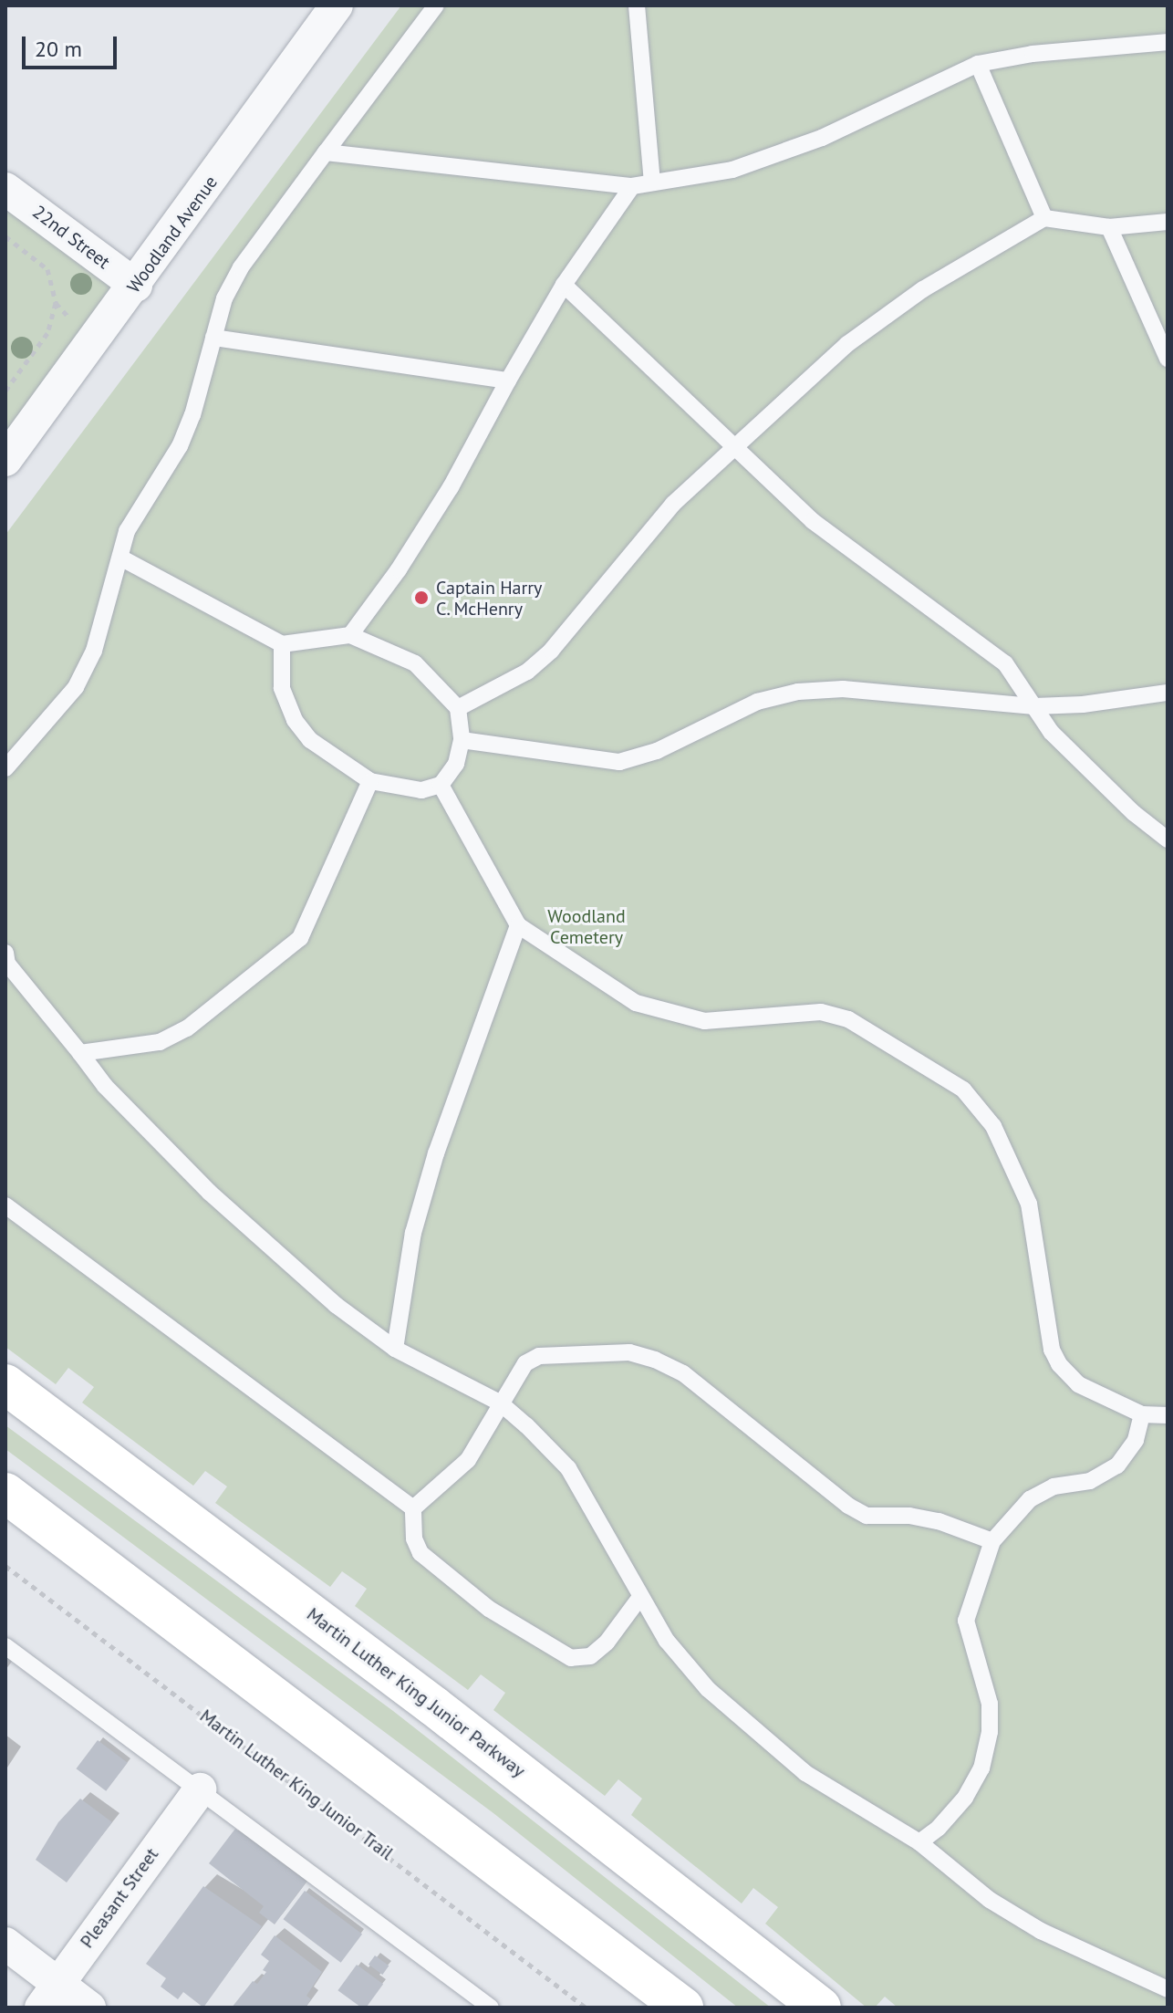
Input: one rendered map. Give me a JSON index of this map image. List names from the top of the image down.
{
  "streets": {
    "main road": ["Martin Luther King Junior Parkway"],
    "street": ["Woodland Avenue", "22nd Street", "Pleasant Street"],
    "path": ["Martin Luther King Junior Trail"]
  },
  "crossings": [
    ["Woodland Avenue", "22nd Street"]
  ],
  "parks": ["Woodland Cemetery"],
  "places": ["Captain Harry C. McHenry"],
  "scale_bar": "20 m"
}
